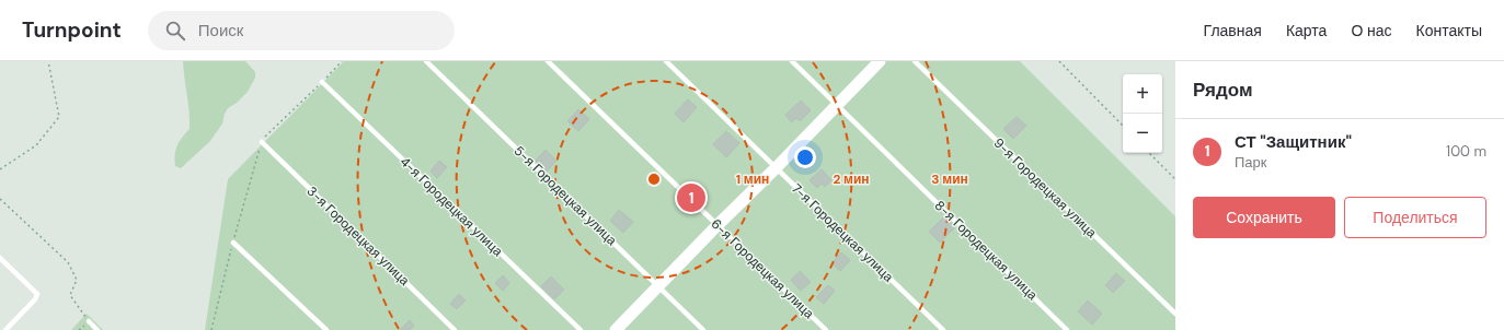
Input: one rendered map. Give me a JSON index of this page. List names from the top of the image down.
{
  "streets": {
    "lane": [
      "9-я Городецкая улица",
      "5-я Городецкая улица",
      "4-я Городецкая улица",
      "7-я Городецкая улица",
      "3-я Городецкая улица",
      "8-я Городецкая улица",
      "6-я Городецкая улица"
    ]
  },
  "page": {
    "header": "Turnpoint",
    "search": "Поиск",
    "nav": [
      "Главная",
      "Карта",
      "О нас",
      "Контакты"
    ],
    "heading": "Рядом",
    "map_buttons": ["+", "−"],
    "list": [
      {
        "mark": "1",
        "name": "СТ \"Защитник\"",
        "note": "Парк",
        "value": "100 m"
      }
    ],
    "pins": "1",
    "buttons": ["Сохранить", "Поделиться"]
  },
  "rings": ["1 мин", "2 мин", "3 мин"]
}
